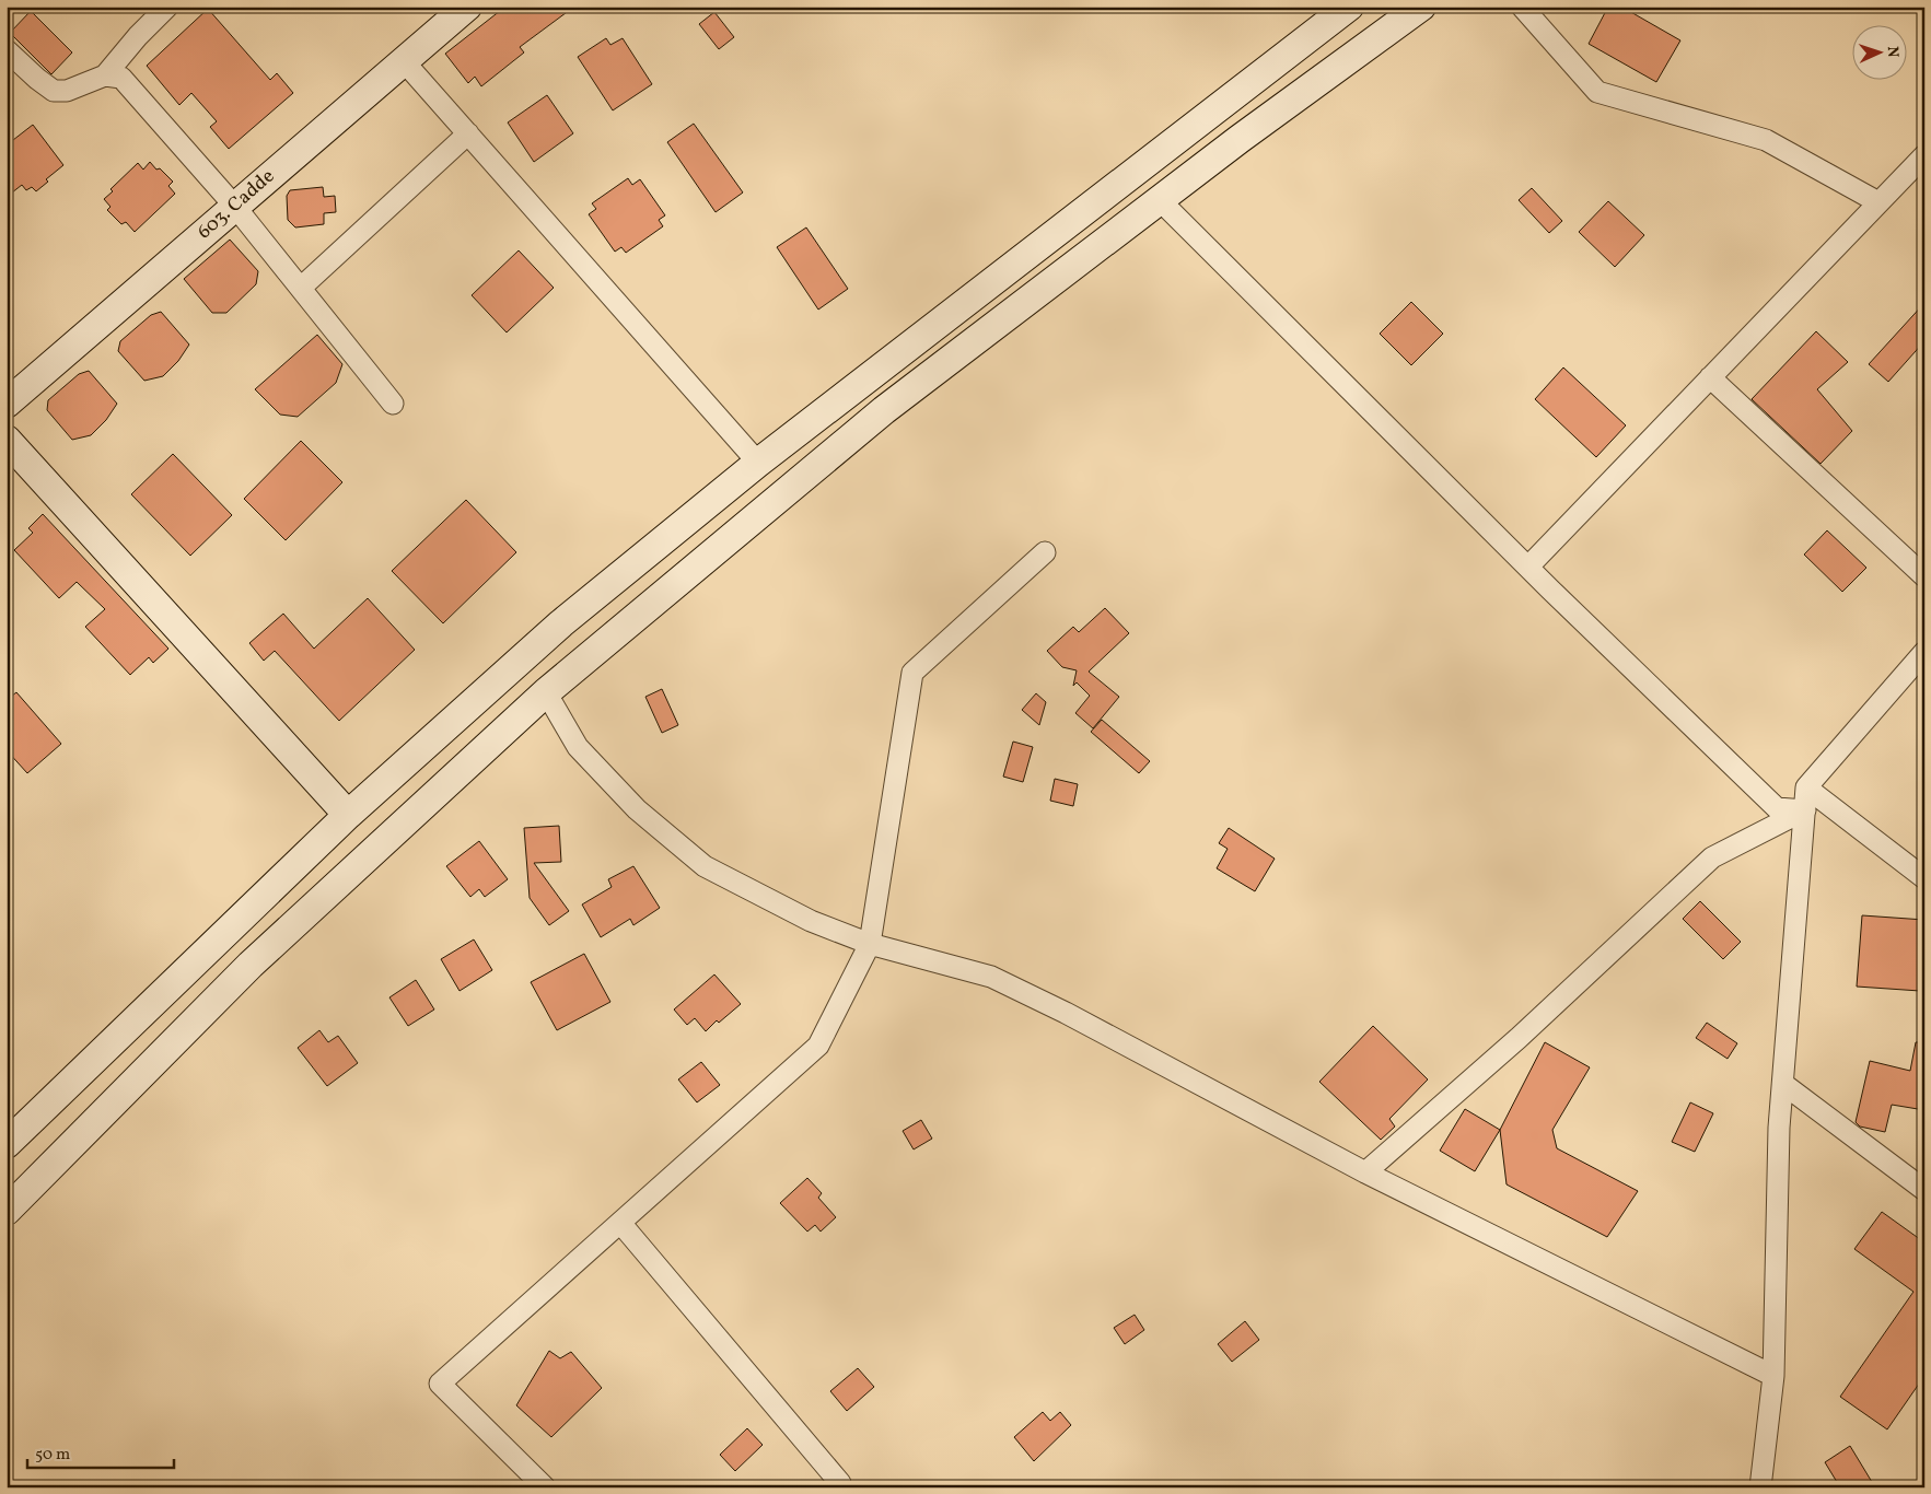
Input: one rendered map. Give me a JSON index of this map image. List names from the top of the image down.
{
  "streets": {
    "main road": ["603. Cadde"]
  },
  "scale_bar": "50 m",
  "north": "right"
}
